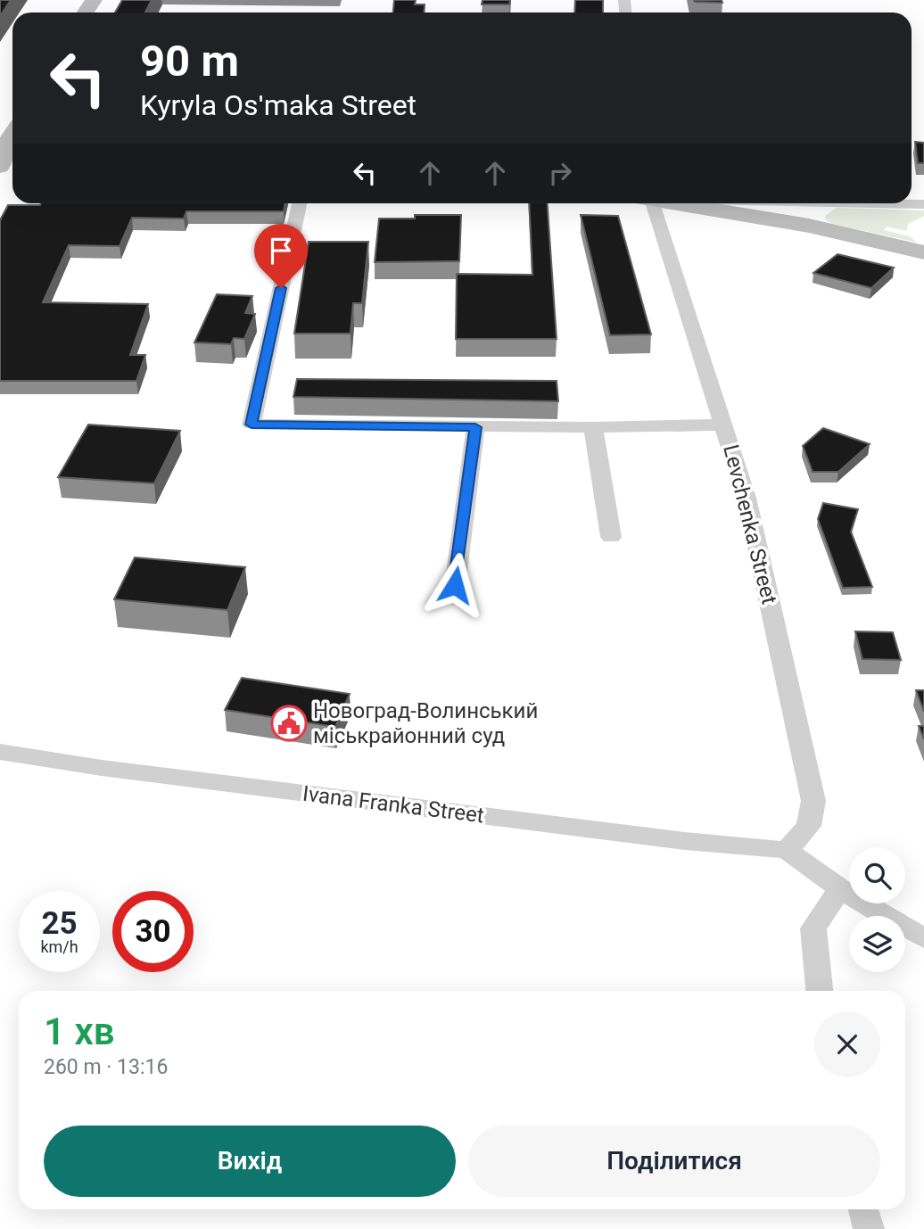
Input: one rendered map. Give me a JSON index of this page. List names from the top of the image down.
{
  "streets": {
    "street": ["Levchenka Street", "Ivana Franka Street"]
  },
  "crossings": [
    ["Levchenka Street", "Ivana Franka Street"]
  ],
  "places": {
    "public building": ["Новоград-Волинський міськрайонний суд"]
  },
  "page": {
    "turn": ["90 m", "Kyryla Osʹmaka Street"],
    "speed": "25 km/h",
    "limit": "30",
    "heading": ["1 хв", "260 m · 13:16"],
    "buttons": ["Вихід", "Поділитися"]
  }
}
